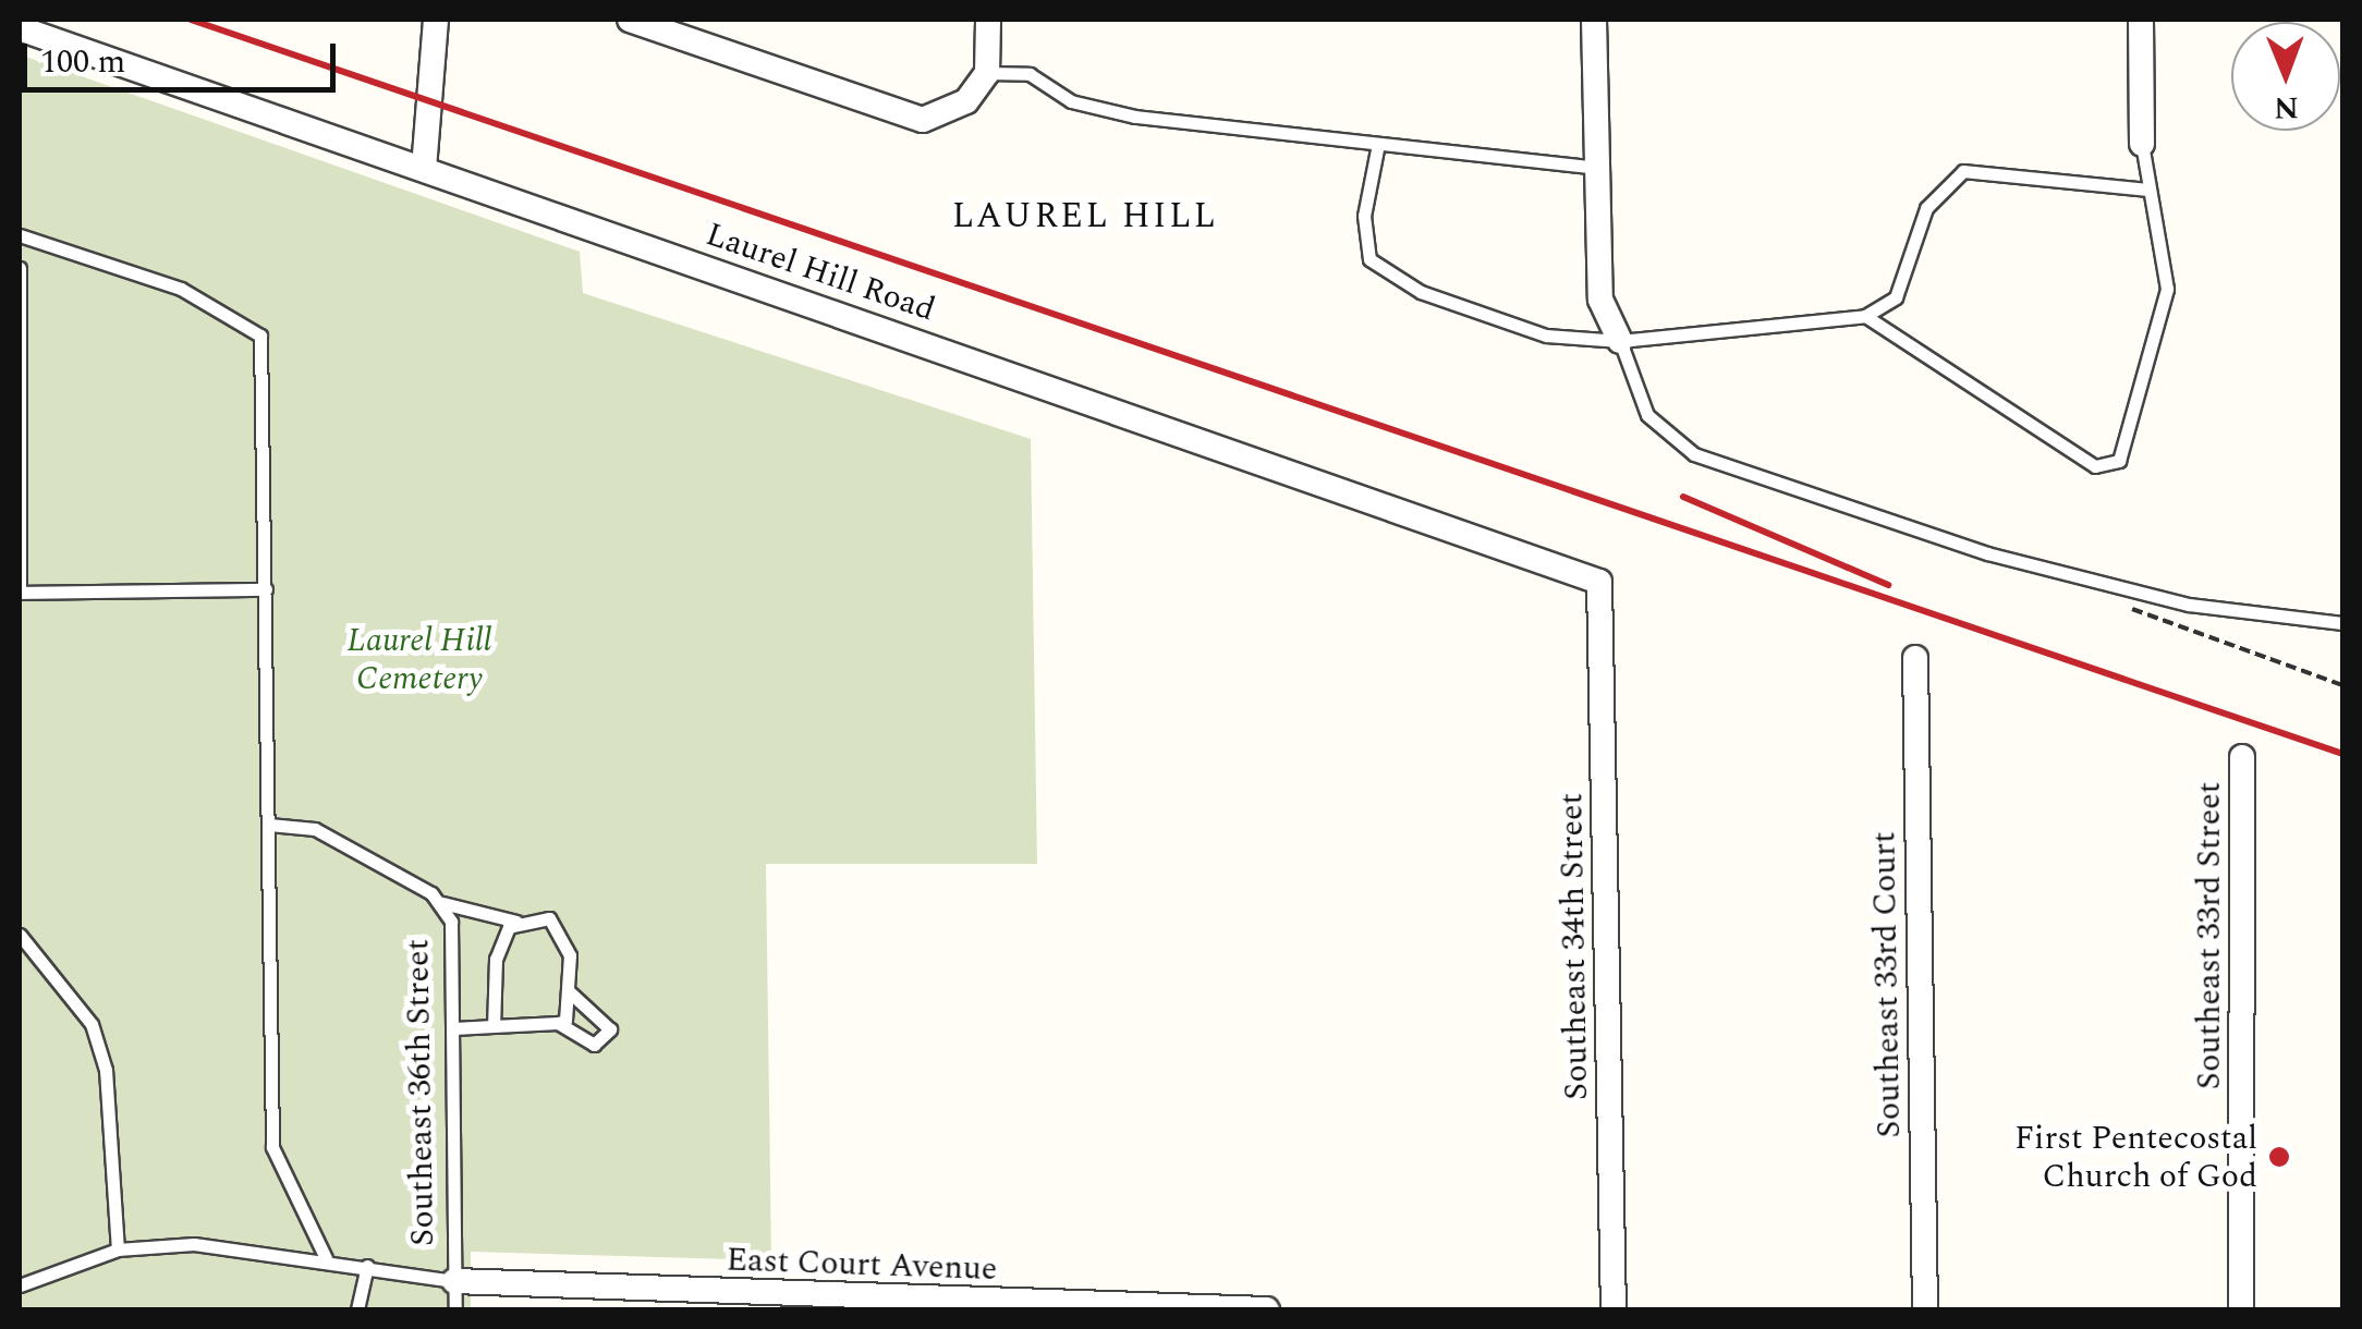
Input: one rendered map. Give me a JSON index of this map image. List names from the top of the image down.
{
  "streets": {
    "street": [
      "Laurel Hill Road",
      "Southeast 33rd Street",
      "Southeast 34th Street",
      "Southeast 33rd Court",
      "East Court Avenue"
    ],
    "lane": ["Southeast 36th Street"]
  },
  "crossings": [
    ["Laurel Hill Road", "Southeast 34th Street"],
    ["Southeast 36th Street", "East Court Avenue"]
  ],
  "districts": ["LAUREL HILL"],
  "parks": ["Laurel Hill Cemetery"],
  "places": ["First Pentecostal Church of God"],
  "scale_bar": "100 m",
  "north": "bottom"
}
